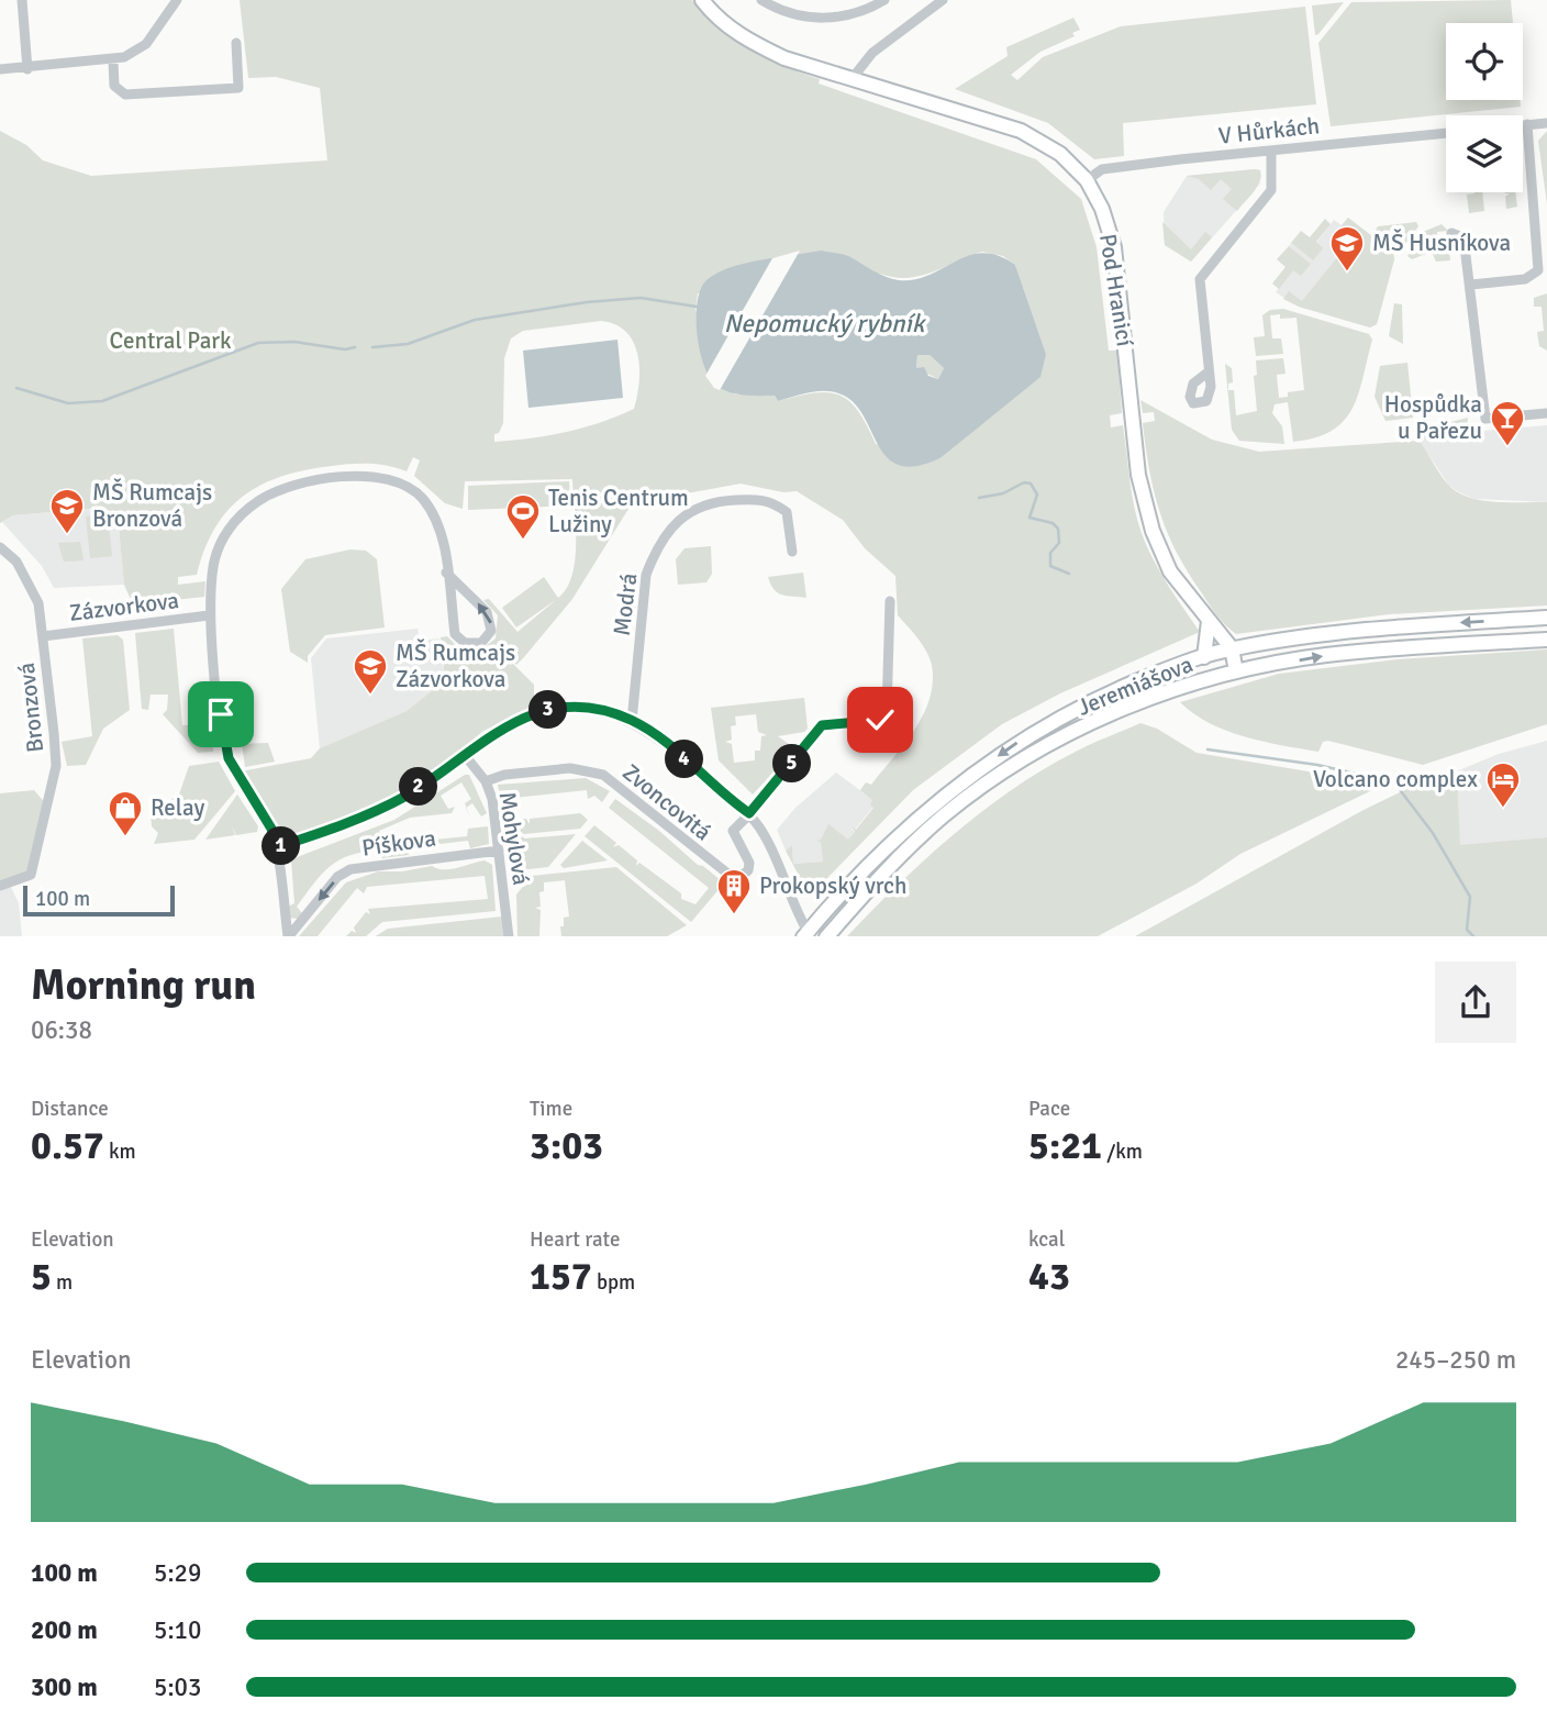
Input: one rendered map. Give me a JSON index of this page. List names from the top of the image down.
{
  "streets": {
    "main road": ["Pod Hranicí", "Jeremiášova"],
    "street": [
      "V Hůrkách",
      "Modrá",
      "Zázvorkova",
      "Bronzová",
      "Zvoncovitá",
      "Mohylová",
      "Píškova"
    ]
  },
  "crossings": [
    ["V Hůrkách", "Pod Hranicí"],
    ["Pod Hranicí", "Jeremiášova"],
    ["Zázvorkova", "Bronzová"],
    ["Zázvorkova", "Píškova"],
    ["Zvoncovitá", "Mohylová"],
    ["Mohylová", "Píškova"]
  ],
  "water": ["Nepomucký rybník"],
  "parks": ["Central Park"],
  "places": {
    "school or university": ["MŠ Husníkova", "MŠ Rumcajs Bronzová", "MŠ Rumcajs Zázvorkova"],
    "bar": ["Hospůdka u Pařezu"],
    "sports": ["Tenis Centrum Lužiny"],
    "hotel": ["Volcano complex"],
    "shop": ["Relay"],
    "building": ["Prokopský vrch"]
  },
  "scale_bar": "100 m",
  "page": {
    "pins": [
      "3",
      "4",
      "5",
      "2",
      "1"
    ],
    "scale": "100 m",
    "heading": ["Morning run", "06:38"],
    "stats": [
      ["Distance", "0.57 km"],
      ["Time", "3:03"],
      ["Pace", "5:21 /km"],
      ["Elevation", "5 m"],
      ["Heart rate", "157 bpm"],
      ["kcal", "43"]
    ],
    "chart": ["Elevation", "245–250 m"],
    "list": [
      {
        "name": "100 m",
        "note": "5:29"
      },
      {
        "name": "200 m",
        "note": "5:10"
      },
      {
        "name": "300 m",
        "note": "5:03"
      }
    ]
  }
}
